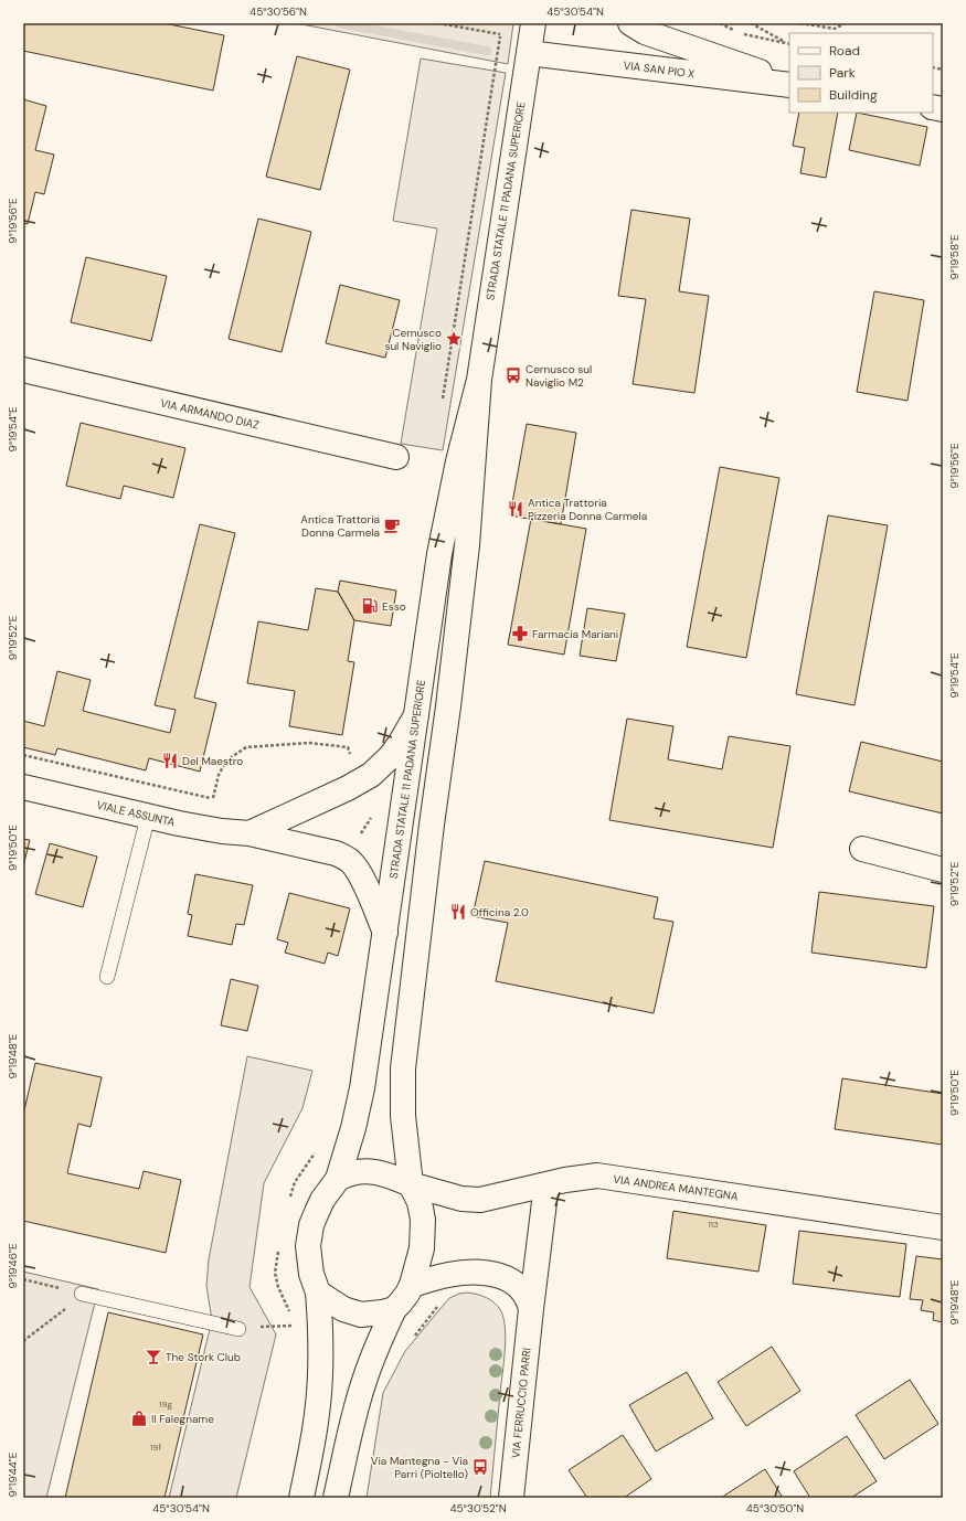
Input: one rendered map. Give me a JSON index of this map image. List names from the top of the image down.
{
  "streets": {
    "main road": [
      "VIA SAN PIO X",
      "STRADA STATALE 11 PADANA SUPERIORE",
      "VIA ARMANDO DIAZ",
      "VIALE ASSUNTA",
      "VIA ANDREA MANTEGNA",
      "VIA FERRUCCIO PARRI"
    ]
  },
  "crossings": [
    ["VIA SAN PIO X", "STRADA STATALE 11 PADANA SUPERIORE"],
    ["STRADA STATALE 11 PADANA SUPERIORE", "VIALE ASSUNTA"],
    ["STRADA STATALE 11 PADANA SUPERIORE", "VIA ANDREA MANTEGNA"],
    ["VIA ANDREA MANTEGNA", "VIA FERRUCCIO PARRI"]
  ],
  "places": {
    "place": ["Cernusco sul Naviglio"],
    "bus stop": ["Cernusco sul Naviglio M2", "Via Mantegna - Via Parri (Pioltello)"],
    "restaurant": ["Antica Trattoria Pizzeria Donna Carmela", "Del Maestro", "Officina 2.0"],
    "cafe": ["Antica Trattoria Donna Carmela"],
    "fuel station": ["Esso"],
    "pharmacy": ["Farmacia Mariani"],
    "bar": ["The Stork Club"],
    "shop": ["Il Falegname"]
  },
  "house_numbers": ["113", "19g", "19f"],
  "legend": ["Road", "Park", "Building"],
  "coordinates": [
    "45°30'56\"N",
    "45°30'54\"N",
    "9°19'56\"E",
    "9°19'58\"E",
    "9°19'54\"E",
    "9°19'52\"E",
    "9°19'50\"E",
    "9°19'48\"E",
    "9°19'46\"E",
    "9°19'44\"E",
    "45°30'52\"N",
    "45°30'50\"N"
  ]
}
